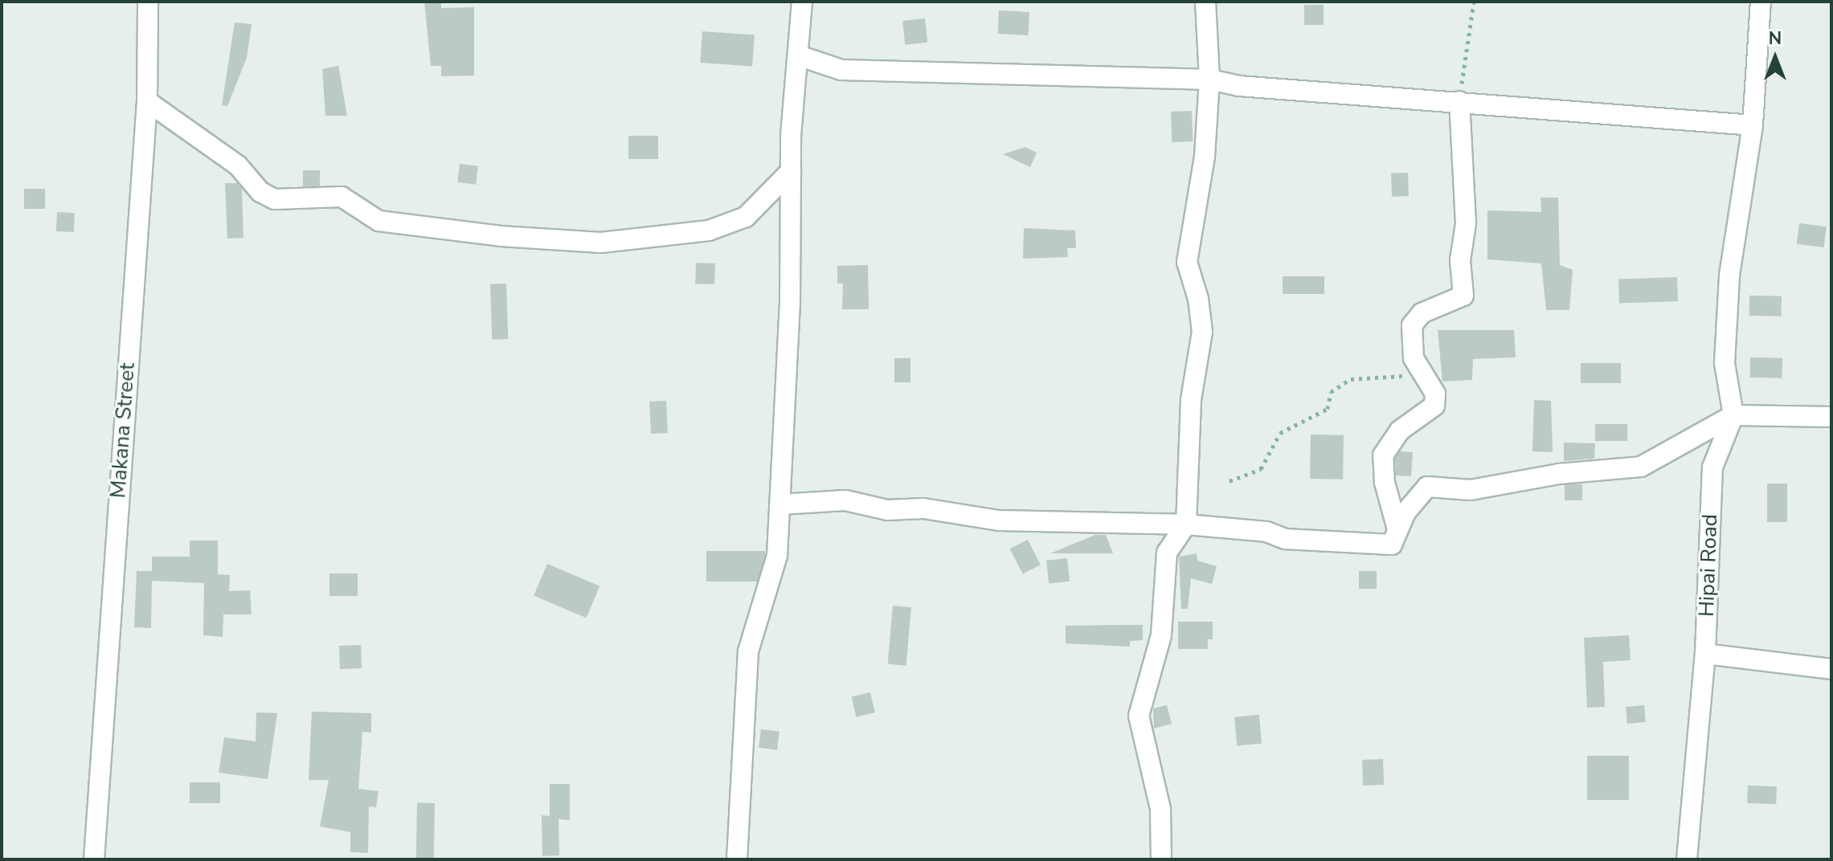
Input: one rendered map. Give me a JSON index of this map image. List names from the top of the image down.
{
  "streets": {
    "street": ["Makana Street", "Hipai Road"]
  },
  "north": "top"
}
